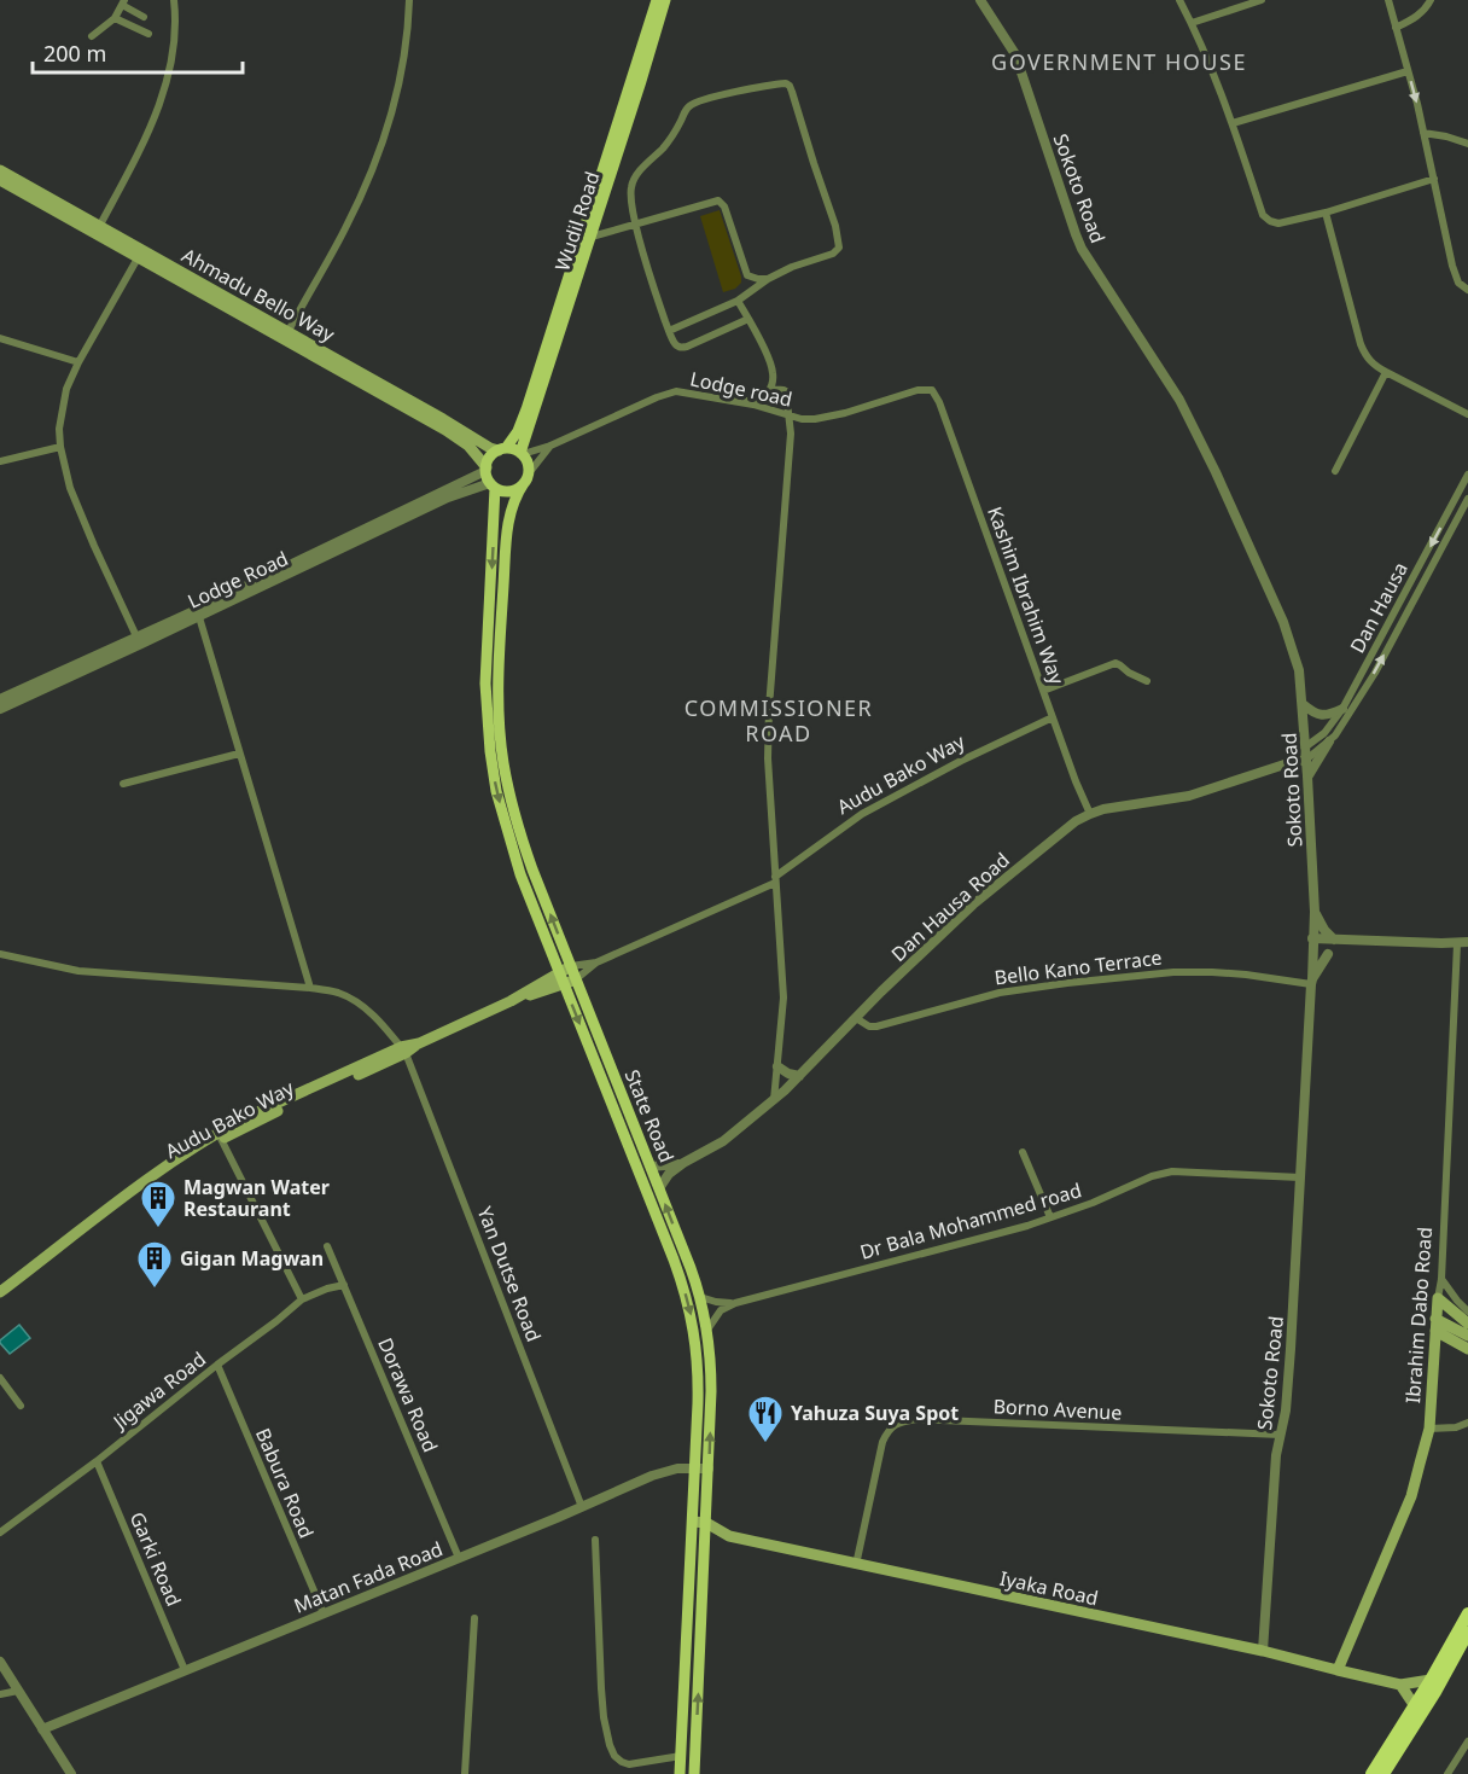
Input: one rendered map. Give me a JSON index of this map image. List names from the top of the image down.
{
  "streets": {
    "main road": [
      "Wudil Road",
      "Ahmadu Bello Way",
      "Audu Bako Way",
      "State Road",
      "Ibrahim Dabo Road",
      "Iyaka Road"
    ],
    "street": [
      "Sokoto Road",
      "Lodge road",
      "Lodge Road",
      "Kashim Ibrahim Way",
      "Dan Hausa",
      "Dan Hausa Road",
      "Bello Kano Terrace",
      "Dr Bala Mohammed road",
      "Yan Dutse Road",
      "Jigawa Road",
      "Dorawa Road",
      "Borno Avenue",
      "Babura Road",
      "Garki Road",
      "Matan Fada Road"
    ]
  },
  "crossings": [
    ["Sokoto Road", "Dan Hausa"],
    ["Sokoto Road", "Dan Hausa Road"],
    ["Sokoto Road", "Bello Kano Terrace"],
    ["Sokoto Road", "Dr Bala Mohammed road"],
    ["Sokoto Road", "Borno Avenue"],
    ["Sokoto Road", "Iyaka Road"],
    ["Wudil Road", "Ahmadu Bello Way"],
    ["Wudil Road", "Lodge road"],
    ["Wudil Road", "Lodge Road"],
    ["Wudil Road", "State Road"],
    ["Ahmadu Bello Way", "Lodge road"],
    ["Ahmadu Bello Way", "Lodge Road"],
    ["Ahmadu Bello Way", "State Road"],
    ["Lodge road", "Lodge Road"],
    ["Lodge road", "Kashim Ibrahim Way"],
    ["Lodge road", "State Road"],
    ["Lodge Road", "State Road"],
    ["Kashim Ibrahim Way", "Audu Bako Way"],
    ["Kashim Ibrahim Way", "Dan Hausa Road"],
    ["Dan Hausa", "Dan Hausa Road"],
    ["Audu Bako Way", "State Road"],
    ["Audu Bako Way", "Yan Dutse Road"],
    ["Dan Hausa Road", "Bello Kano Terrace"],
    ["Dan Hausa Road", "State Road"],
    ["State Road", "Matan Fada Road"],
    ["State Road", "Iyaka Road"],
    ["Yan Dutse Road", "Matan Fada Road"],
    ["Ibrahim Dabo Road", "Iyaka Road"],
    ["Jigawa Road", "Dorawa Road"],
    ["Jigawa Road", "Babura Road"],
    ["Jigawa Road", "Garki Road"],
    ["Dorawa Road", "Matan Fada Road"],
    ["Borno Avenue", "Iyaka Road"],
    ["Babura Road", "Matan Fada Road"],
    ["Garki Road", "Matan Fada Road"]
  ],
  "districts": ["GOVERNMENT HOUSE", "COMMISSIONER ROAD"],
  "places": {
    "building": ["Magwan Water Restaurant", "Gigan Magwan"],
    "restaurant": ["Yahuza Suya Spot"]
  },
  "scale_bar": "200 m"
}
